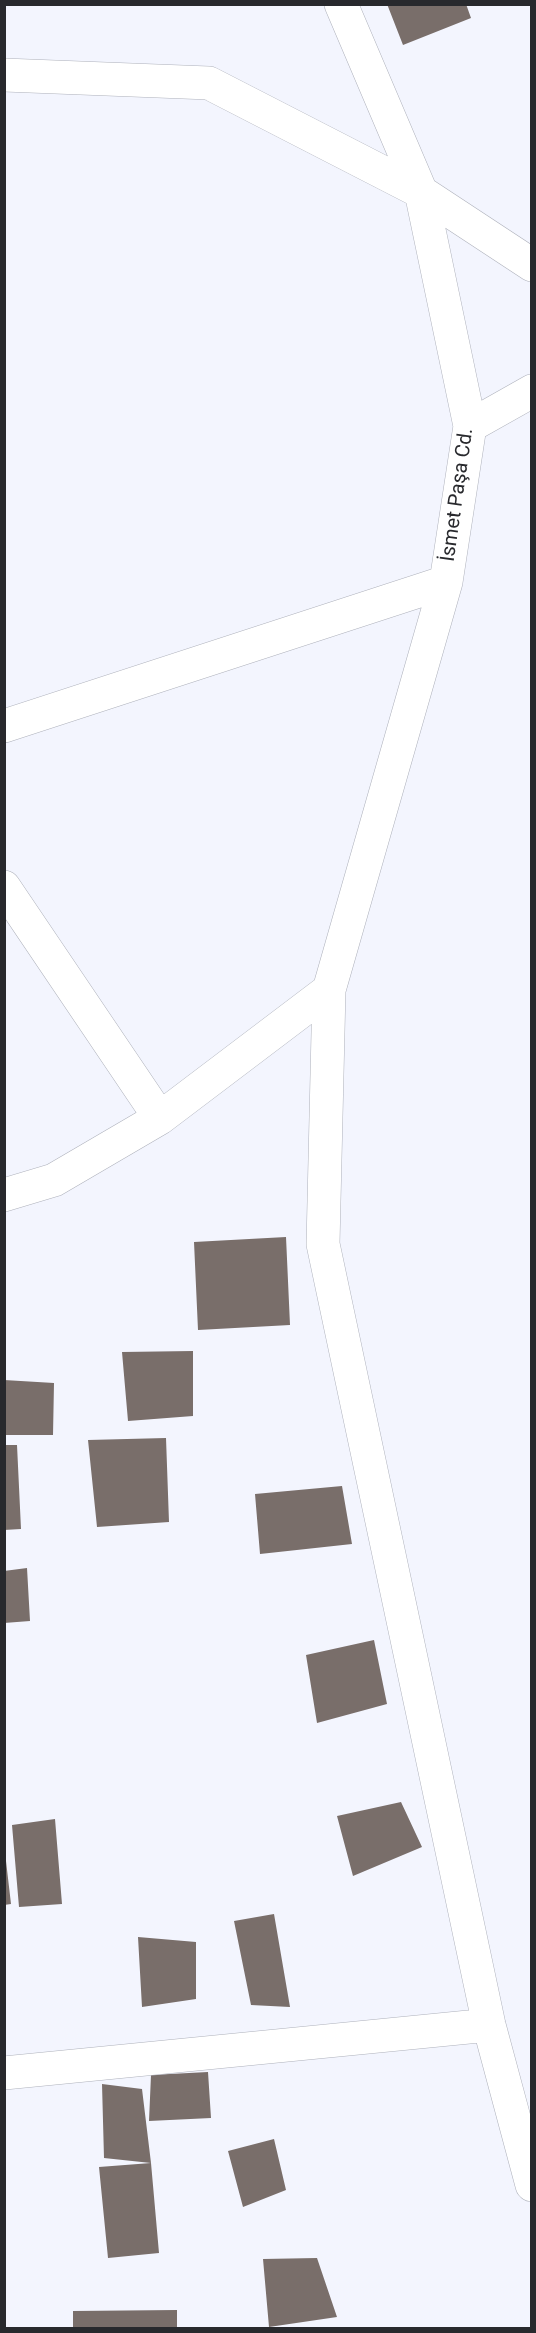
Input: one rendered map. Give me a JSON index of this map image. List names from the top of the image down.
{
  "streets": {
    "street": ["İsmet Paşa Cd."]
  }
}
